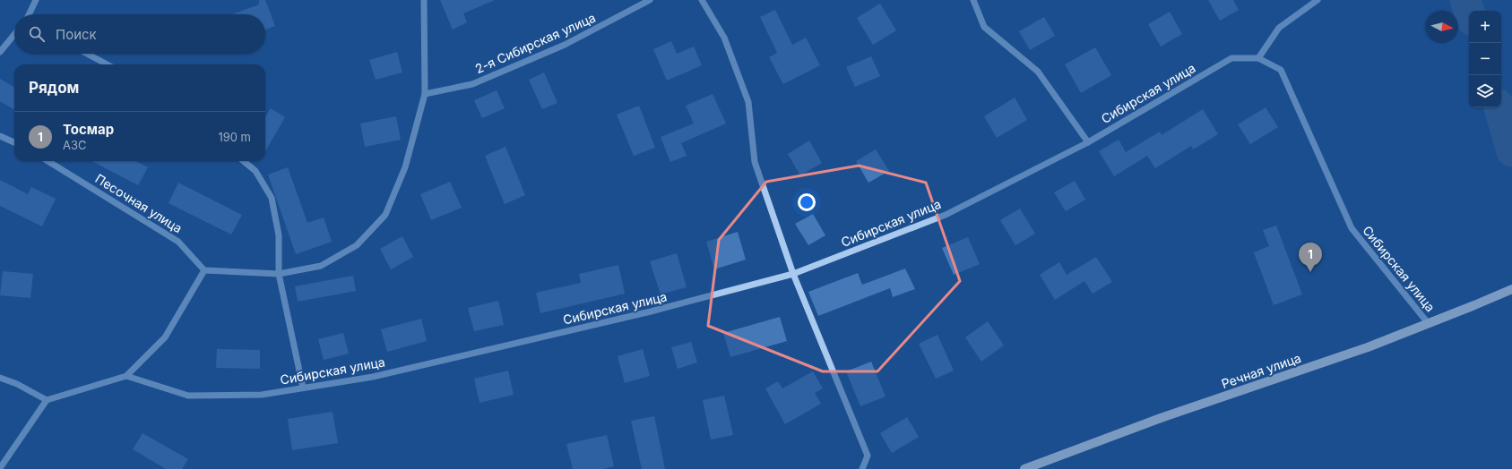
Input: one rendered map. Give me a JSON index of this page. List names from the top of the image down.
{
  "streets": {
    "main road": ["Речная улица"],
    "street": ["2-я Сибирская улица", "Сибирская улица", "Песочная улица"]
  },
  "crossings": [
    ["Сибирская улица", "Речная улица"]
  ],
  "north": "right",
  "page": {
    "map_buttons": ["+", "−"],
    "search": "Поиск",
    "heading": "Рядом",
    "list": [
      {
        "mark": "1",
        "name": "Тосмар",
        "note": "АЗС",
        "value": "190 m"
      }
    ],
    "pins": "1"
  }
}
